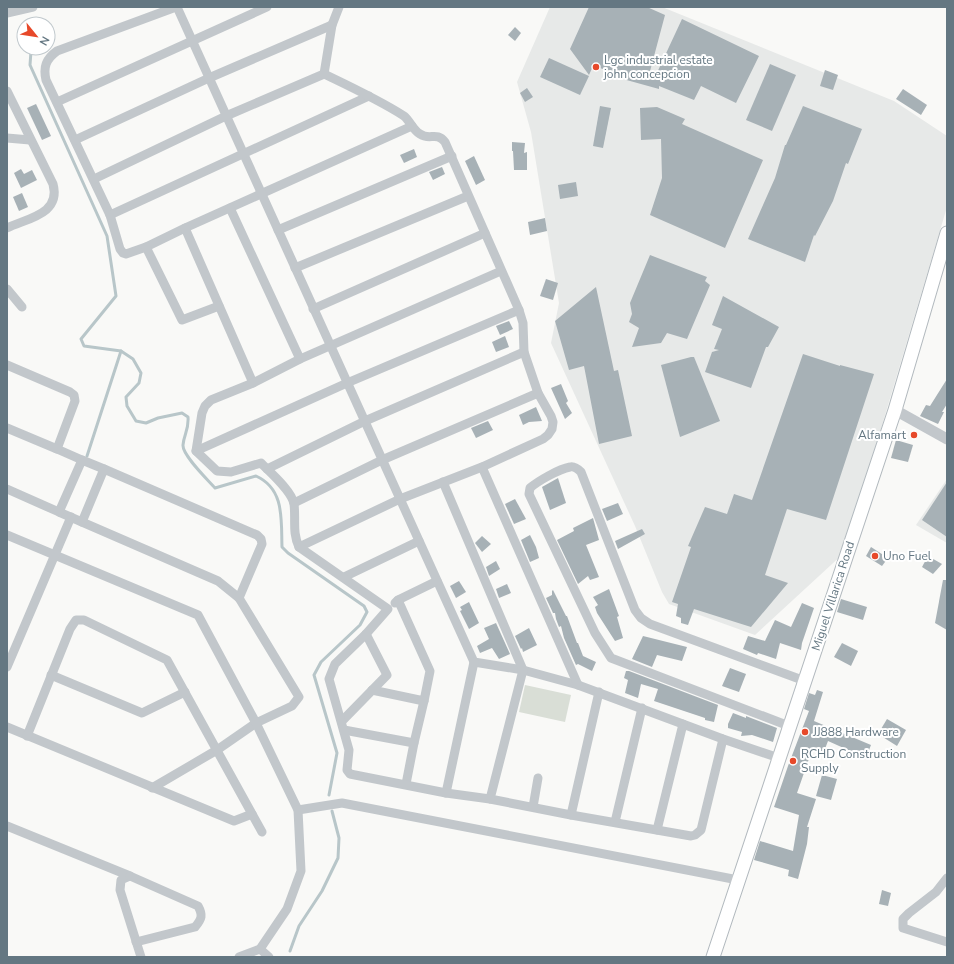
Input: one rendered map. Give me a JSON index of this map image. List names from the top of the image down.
{
  "streets": {
    "main road": ["Miguel Villarica Road"]
  },
  "places": [
    "Lgc industrial estate john concepcion",
    "Alfamart",
    "Uno Fuel",
    "JJ888 Hardware",
    "RCHD Construction Supply"
  ],
  "north": "bottom right"
}
